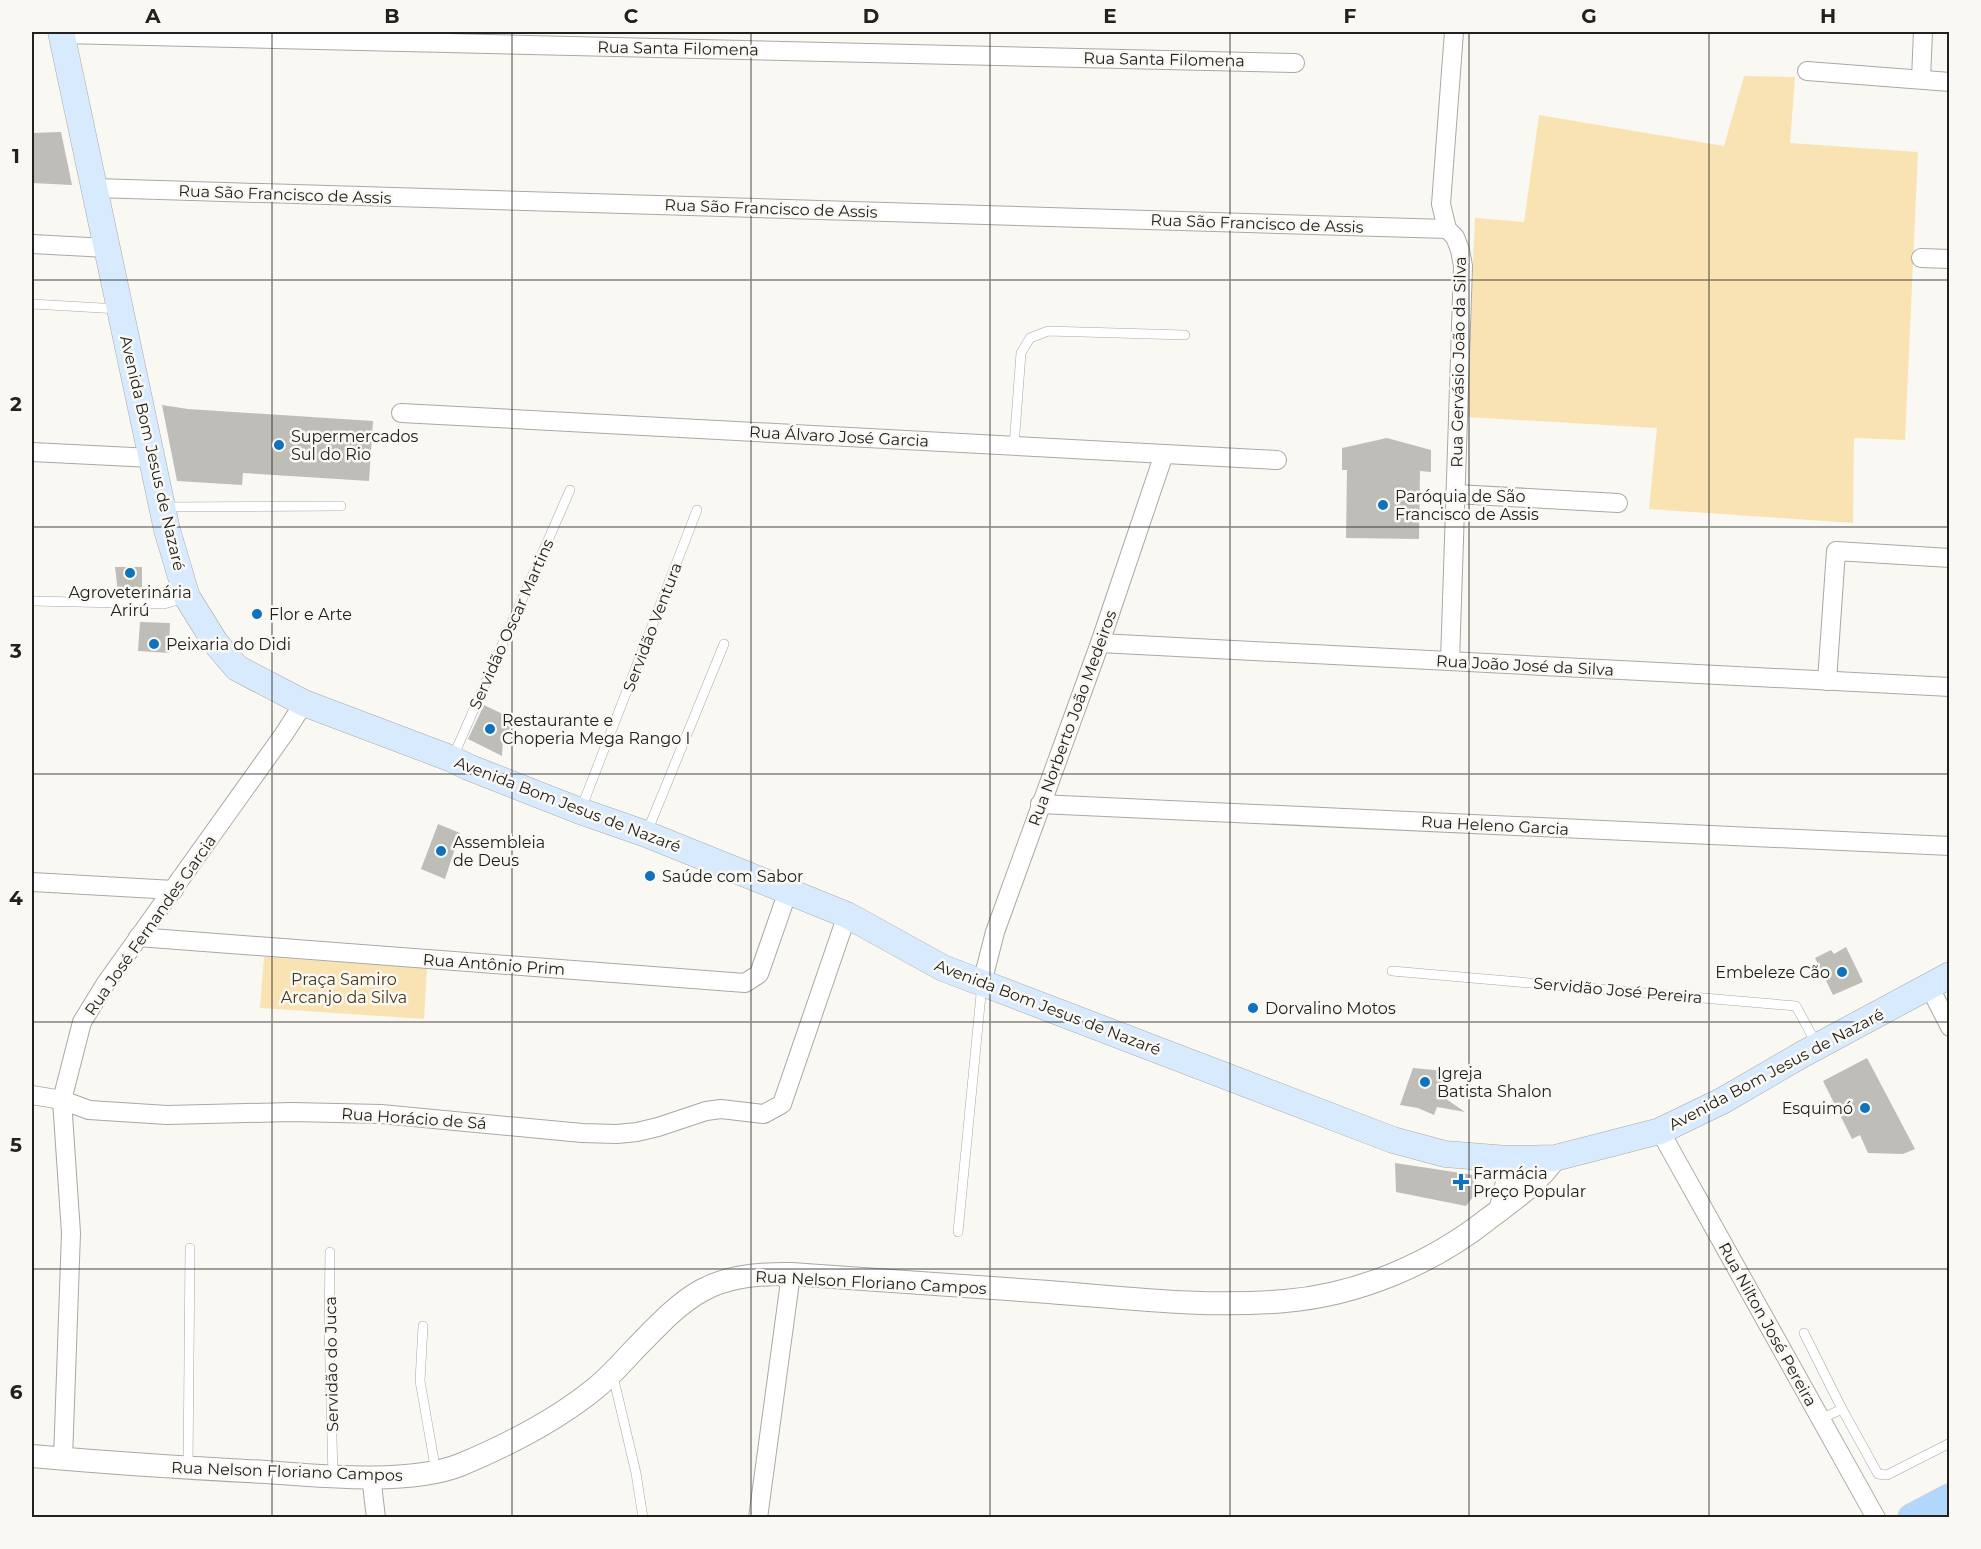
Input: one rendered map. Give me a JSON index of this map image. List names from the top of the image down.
{
  "streets": {
    "main road": ["Avenida Bom Jesus de Nazaré"],
    "street": [
      "Rua Santa Filomena",
      "Rua São Francisco de Assis",
      "Rua Gervásio João da Silva",
      "Rua Álvaro José Garcia",
      "Rua João José da Silva",
      "Rua Norberto João Medeiros",
      "Rua Heleno Garcia",
      "Rua José Fernandes Garcia",
      "Rua Antônio Prim",
      "Rua Horácio de Sá",
      "Rua Nelson Floriano Campos",
      "Rua Nilton José Pereira"
    ],
    "lane": [
      "Servidão Oscar Martins",
      "Servidão Ventura",
      "Servidão José Pereira",
      "Servidão do Juca"
    ]
  },
  "crossings": [
    ["Rua Santa Filomena", "Avenida Bom Jesus de Nazaré"],
    ["Rua São Francisco de Assis", "Rua Gervásio João da Silva"],
    ["Rua São Francisco de Assis", "Avenida Bom Jesus de Nazaré"],
    ["Rua Gervásio João da Silva", "Rua João José da Silva"],
    ["Rua Álvaro José Garcia", "Rua Norberto João Medeiros"],
    ["Avenida Bom Jesus de Nazaré", "Servidão Oscar Martins"],
    ["Avenida Bom Jesus de Nazaré", "Servidão Ventura"],
    ["Avenida Bom Jesus de Nazaré", "Rua Norberto João Medeiros"],
    ["Avenida Bom Jesus de Nazaré", "Rua José Fernandes Garcia"],
    ["Avenida Bom Jesus de Nazaré", "Rua Antônio Prim"],
    ["Avenida Bom Jesus de Nazaré", "Servidão José Pereira"],
    ["Avenida Bom Jesus de Nazaré", "Rua Horácio de Sá"],
    ["Avenida Bom Jesus de Nazaré", "Rua Nelson Floriano Campos"],
    ["Avenida Bom Jesus de Nazaré", "Rua Nilton José Pereira"],
    ["Rua João José da Silva", "Rua Norberto João Medeiros"],
    ["Rua Norberto João Medeiros", "Rua Heleno Garcia"],
    ["Rua José Fernandes Garcia", "Rua Antônio Prim"],
    ["Rua José Fernandes Garcia", "Rua Horácio de Sá"],
    ["Rua José Fernandes Garcia", "Rua Nelson Floriano Campos"],
    ["Rua Nelson Floriano Campos", "Servidão do Juca"]
  ],
  "parks": ["Praça Samiro Arcanjo da Silva"],
  "places": {
    "other": [
      "Supermercados Sul do Rio",
      "Paróquia de São Francisco de Assis",
      "Agroveterinária Arirú",
      "Flor e Arte",
      "Peixaria do Didi",
      "Restaurante e Choperia Mega Rango I",
      "Assembleia de Deus",
      "Saúde com Sabor",
      "Embeleze Cão",
      "Dorvalino Motos",
      "Igreja Batista Shalon",
      "Esquimó"
    ],
    "health": ["Farmácia Preço Popular"]
  },
  "grid": {
    "columns": [
      "A",
      "B",
      "C",
      "D",
      "E",
      "F",
      "G",
      "H"
    ],
    "rows": [
      "1",
      "2",
      "3",
      "4",
      "5",
      "6"
    ]
  }
}
